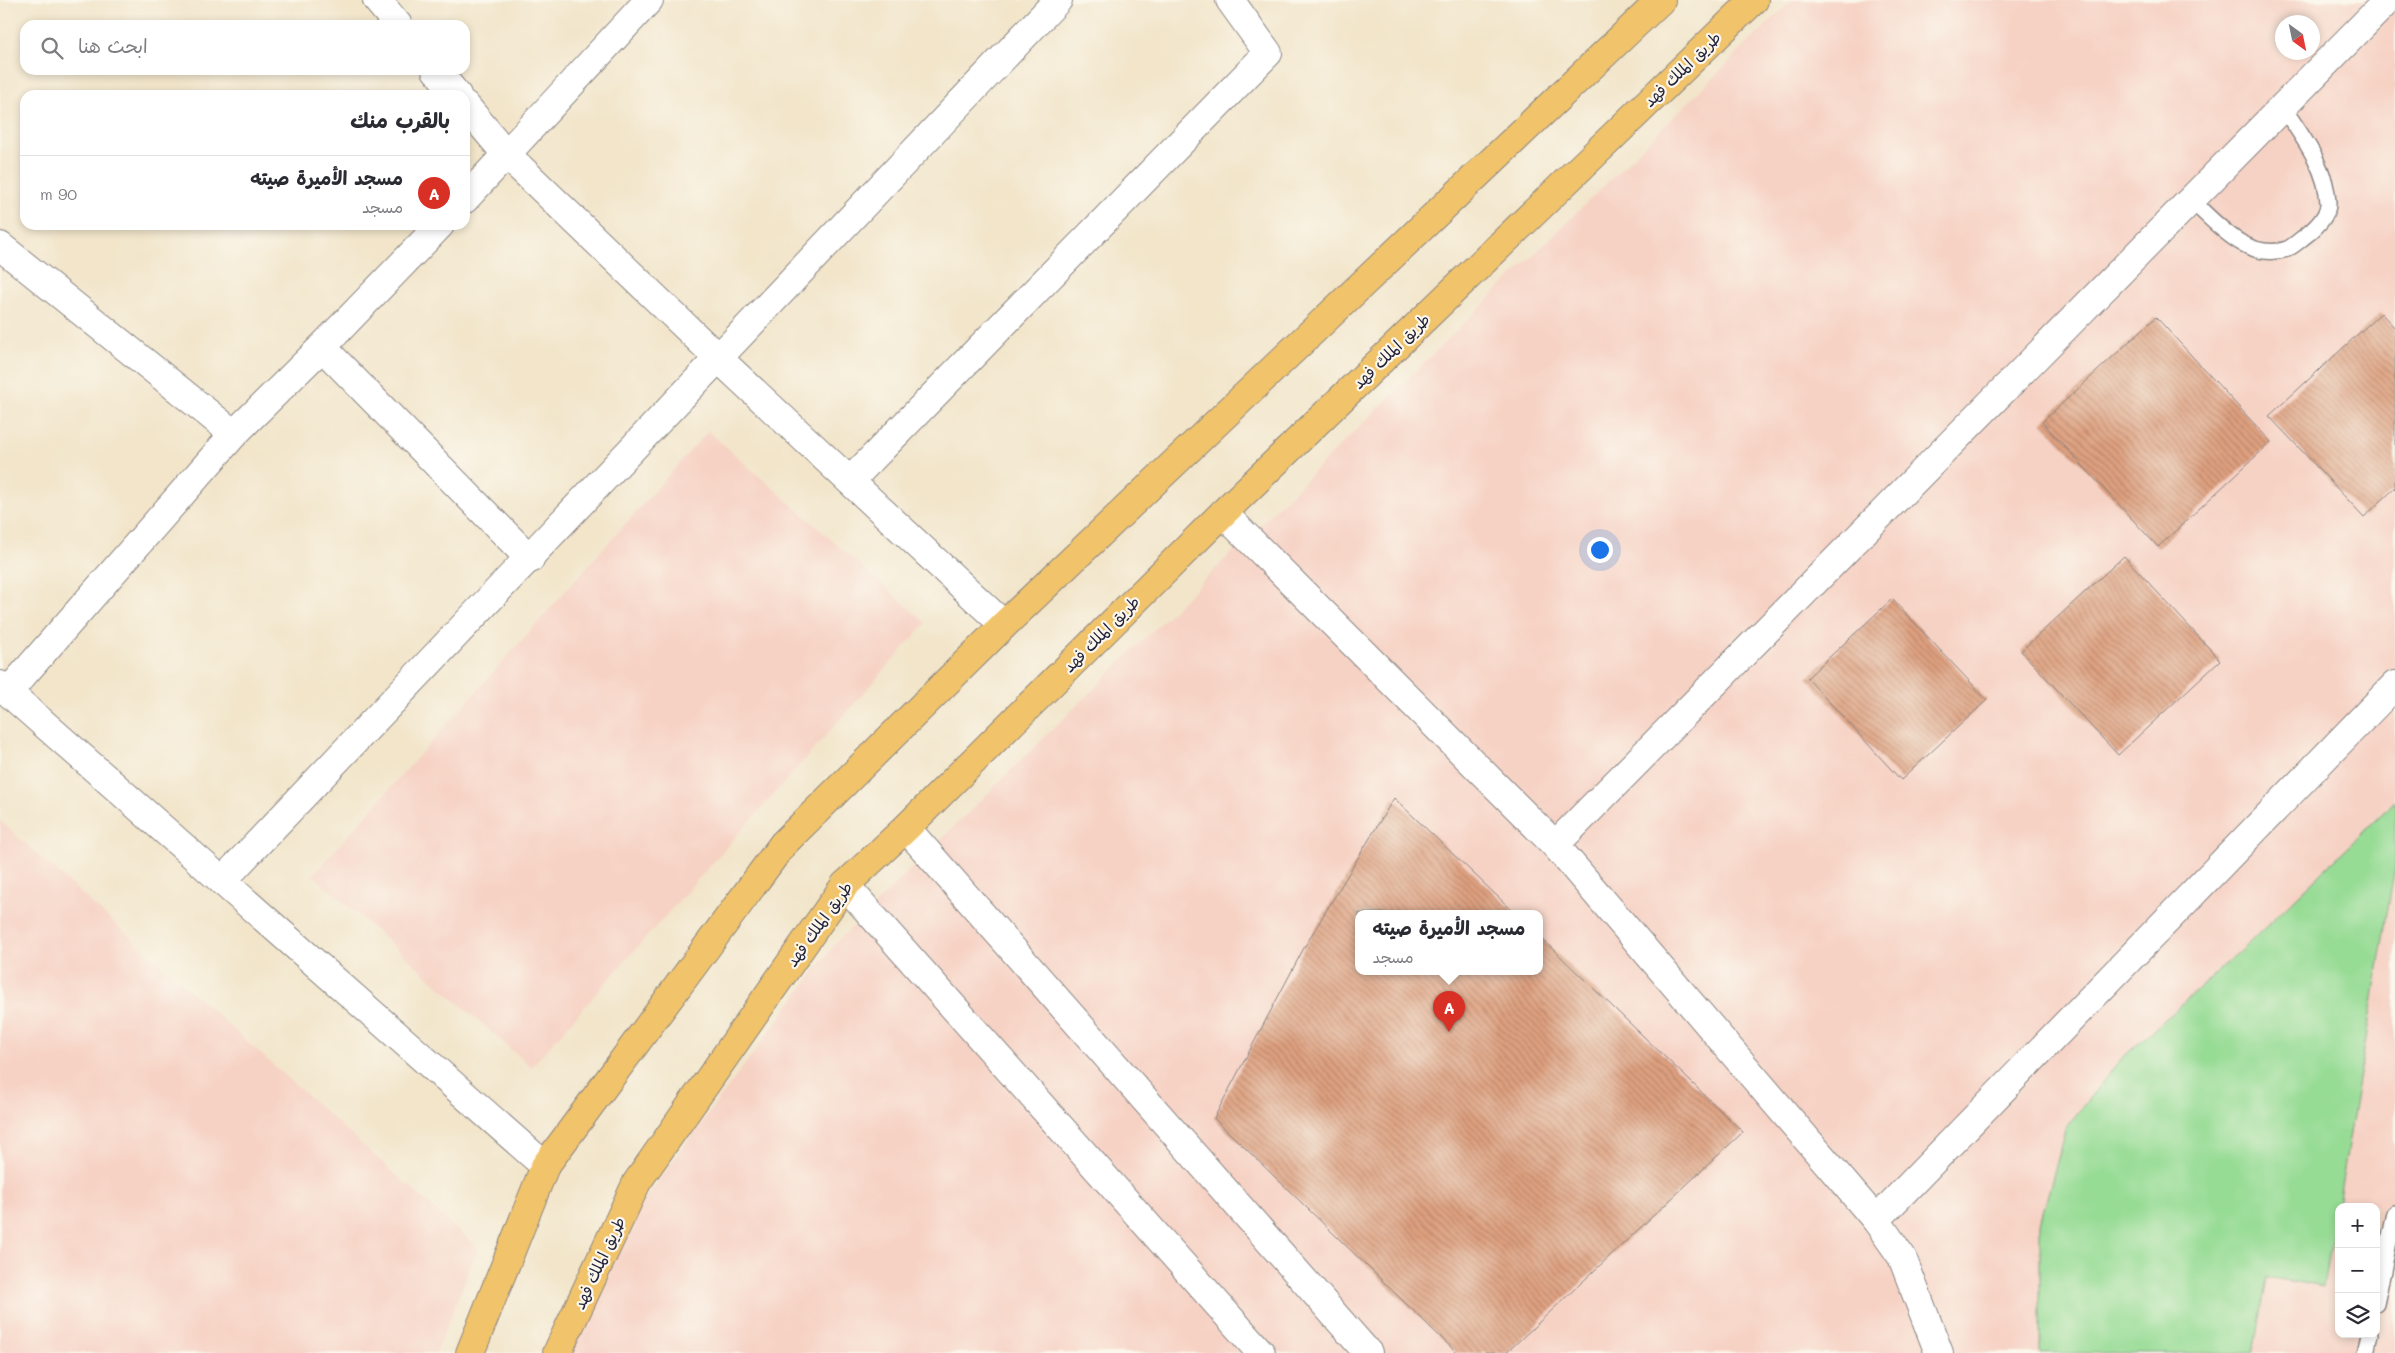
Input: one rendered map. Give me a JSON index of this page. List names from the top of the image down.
{
  "streets": {
    "main road": ["طريق الملك فهد"]
  },
  "north": "bottom right",
  "page": {
    "search": "ابحث هنا",
    "heading": "بالقرب منك",
    "list": [
      {
        "mark": "A",
        "name": "مسجد الأميرة صيته",
        "note": "مسجد",
        "value": "90 m"
      }
    ],
    "popup": ["مسجد الأميرة صيته", "مسجد"],
    "pins": "A",
    "map_buttons": ["+", "−"]
  }
}
